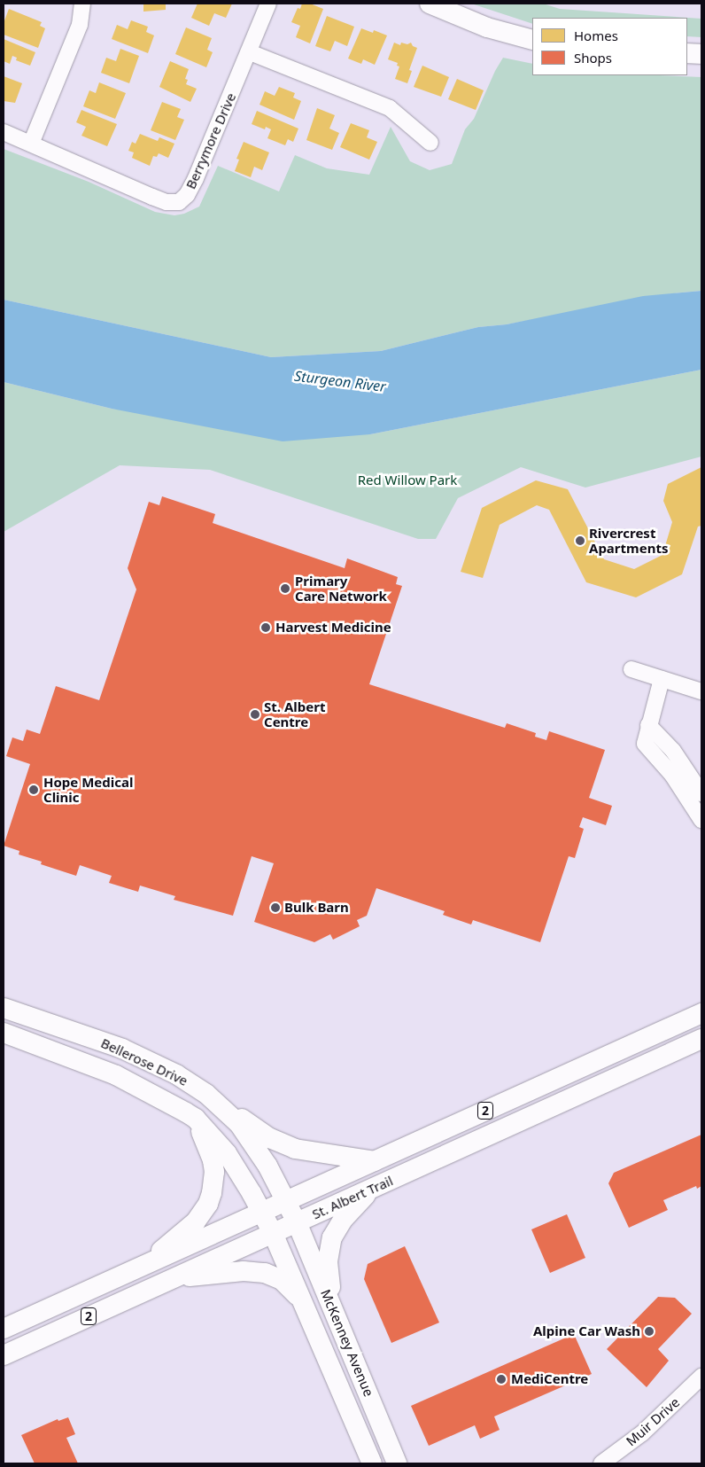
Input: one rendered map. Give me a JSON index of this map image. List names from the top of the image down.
{
  "streets": {
    "main road": [
      "Bellerose Drive",
      "2",
      "St. Albert Trail",
      "McKenney Avenue"
    ],
    "street": ["Berrymore Drive", "Muir Drive"]
  },
  "crossings": [
    ["Bellerose Drive", "St. Albert Trail"],
    ["Bellerose Drive", "McKenney Avenue"],
    ["St. Albert Trail", "McKenney Avenue"]
  ],
  "water": ["Sturgeon River"],
  "parks": ["Red Willow Park"],
  "places": [
    "Rivercrest Apartments",
    "Primary Care Network",
    "Harvest Medicine",
    "St. Albert Centre",
    "Hope Medical Clinic",
    "Bulk Barn",
    "Alpine Car Wash",
    "MediCentre"
  ],
  "legend": ["Homes", "Shops"]
}
